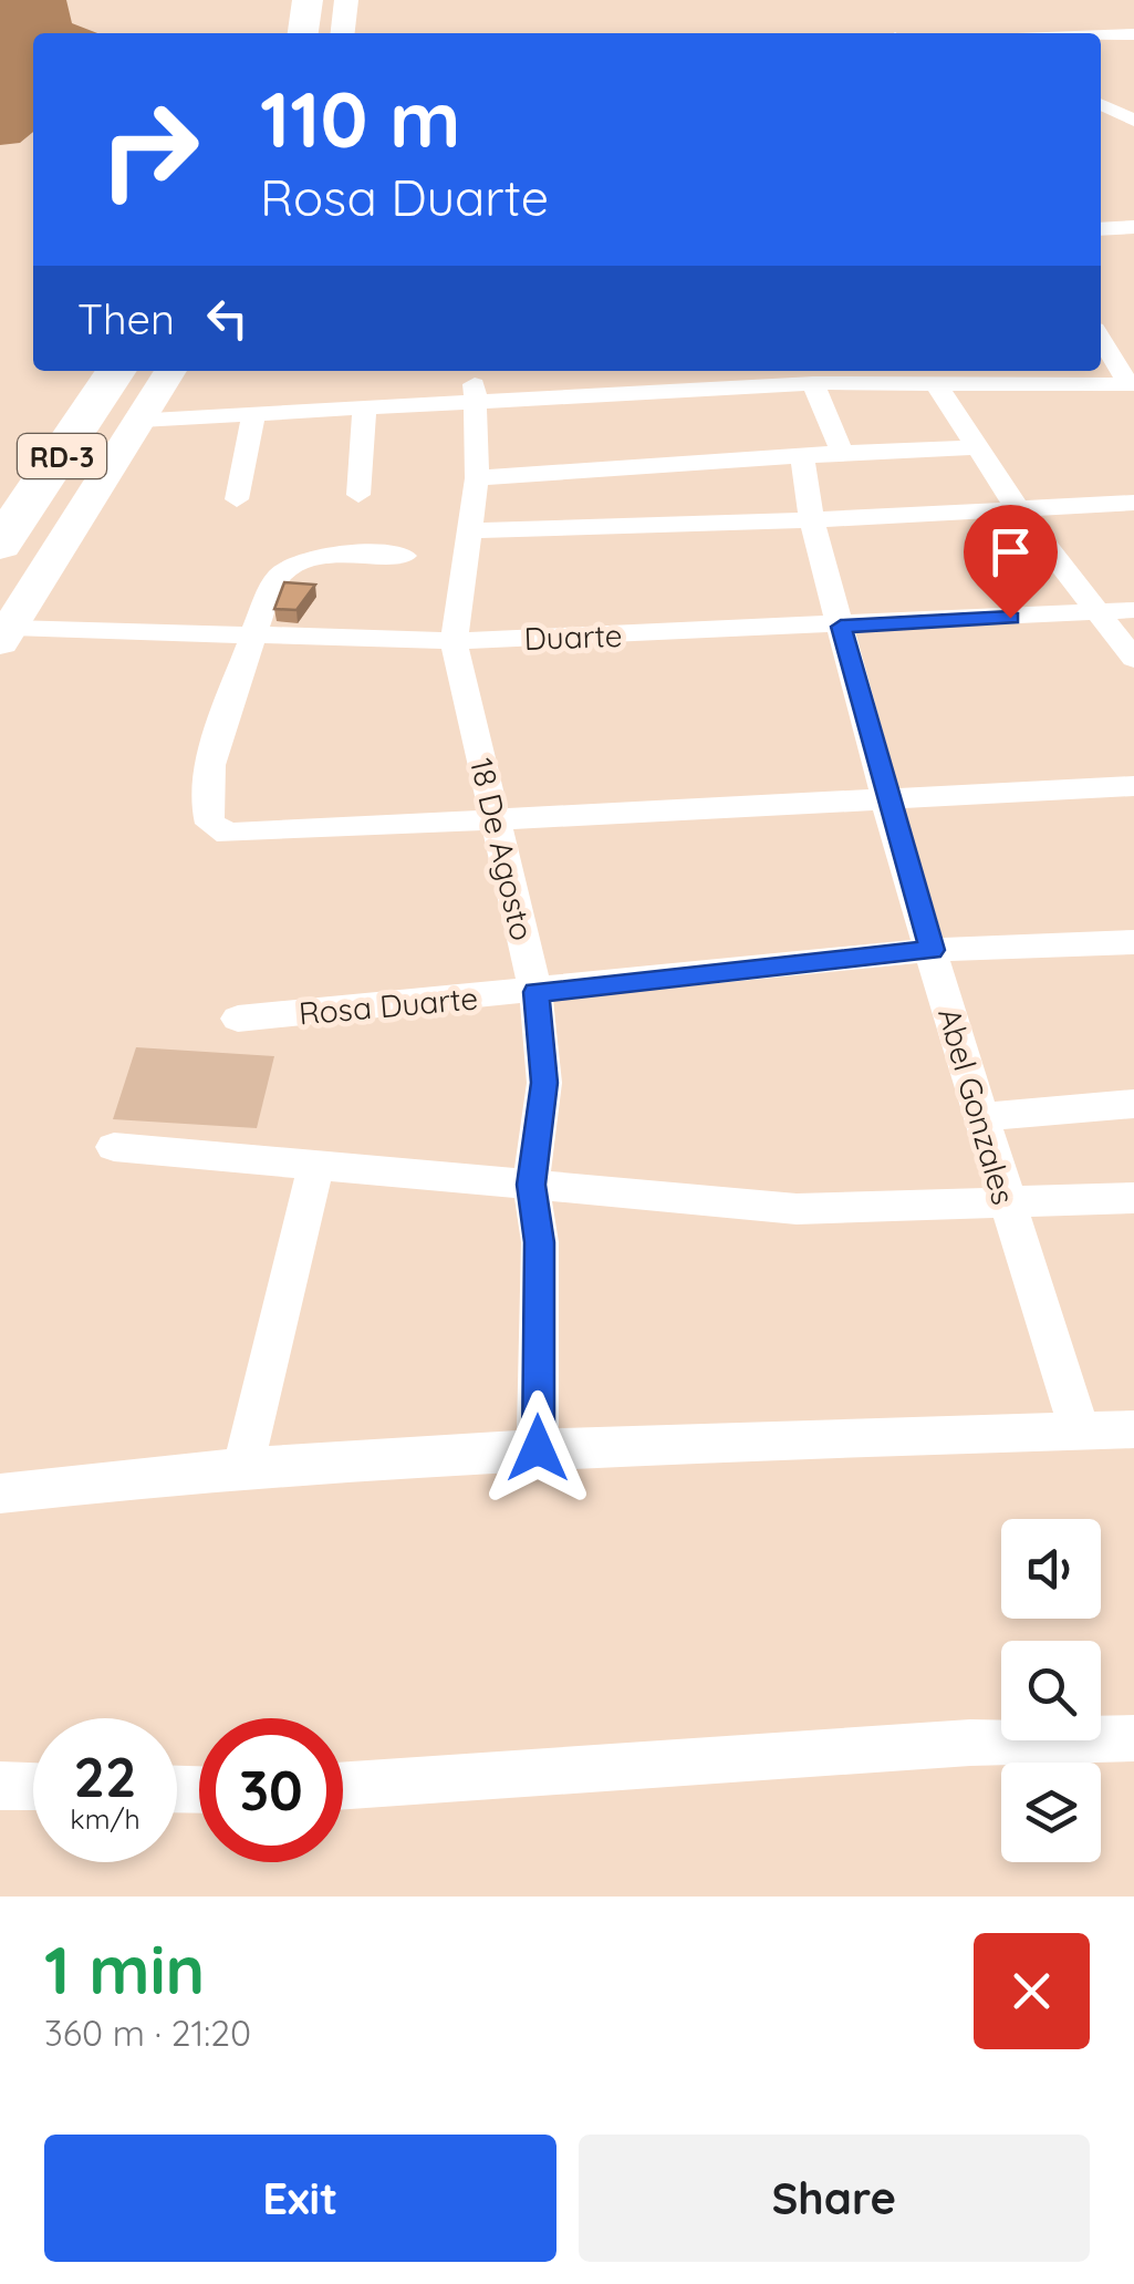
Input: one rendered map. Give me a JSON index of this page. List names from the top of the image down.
{
  "streets": {
    "highway": ["RD-3"],
    "street": [
      "Duarte",
      "18 De Agosto",
      "Rosa Duarte",
      "Abel Gonzales"
    ]
  },
  "crossings": [
    ["Duarte", "18 De Agosto"],
    ["Duarte", "Abel Gonzales"],
    ["18 De Agosto", "Rosa Duarte"],
    ["Rosa Duarte", "Abel Gonzales"]
  ],
  "page": {
    "turn": ["110 m", "Rosa Duarte"],
    "then": "Then",
    "speed": "22 km/h",
    "limit": "30",
    "heading": ["1 min", "360 m · 21:20"],
    "buttons": ["Exit", "Share"]
  }
}
